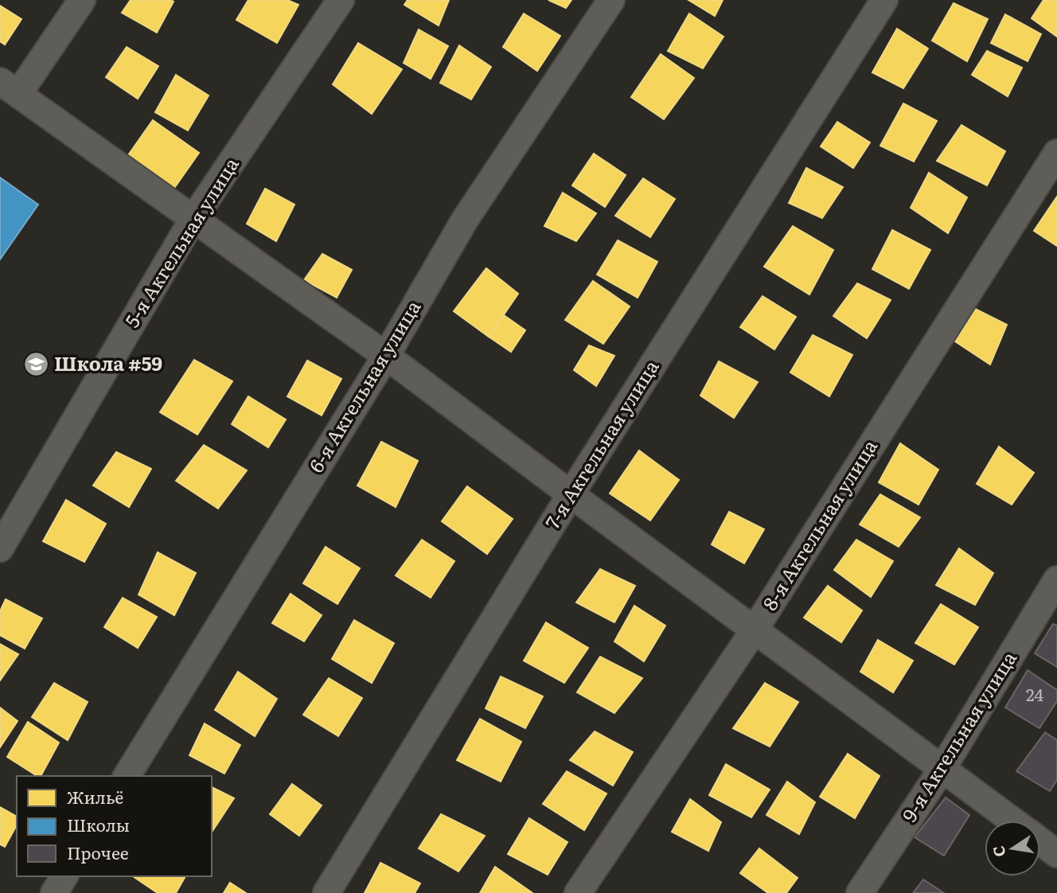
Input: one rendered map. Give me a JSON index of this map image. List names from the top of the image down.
{
  "streets": {
    "street": [
      "5-я Акгельная улица",
      "6-я Акгельная улица",
      "7-я Акгельная улица",
      "8-я Акгельная улица",
      "9-я Акгельная улица"
    ]
  },
  "places": {
    "school or university": ["Школа #59"]
  },
  "house_numbers": ["24"],
  "legend": ["Жильё", "Школы", "Прочее"],
  "north": "left"
}
